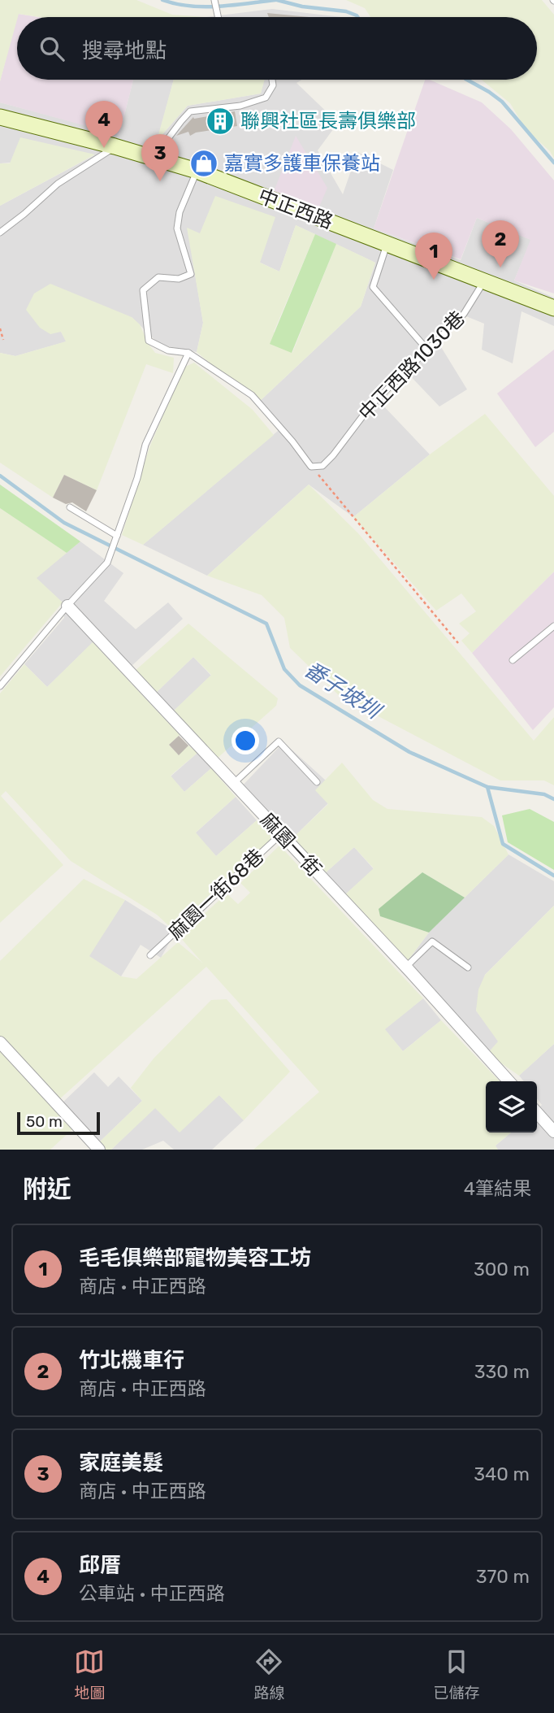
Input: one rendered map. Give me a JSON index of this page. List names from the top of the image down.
{
  "streets": {
    "main road": ["中正西路"],
    "street": ["麻園一街"],
    "lane": ["中正西路1030巷", "麻園一街68巷"]
  },
  "crossings": [
    ["中正西路", "中正西路1030巷"],
    ["麻園一街", "麻園一街68巷"]
  ],
  "water": ["番子坡圳"],
  "places": {
    "building": ["聯興社區長壽俱樂部"],
    "shop": ["嘉實多護車保養站"]
  },
  "scale_bar": "50 m",
  "page": {
    "search": "搜尋地點",
    "pins": [
      "4",
      "3",
      "2",
      "1"
    ],
    "scale": "50 m",
    "heading": ["附近", "4筆結果"],
    "list": [
      {
        "mark": "1",
        "name": "毛毛俱樂部寵物美容工坊",
        "note": "商店 · 中正西路",
        "value": "300 m"
      },
      {
        "mark": "2",
        "name": "竹北機車行",
        "note": "商店 · 中正西路",
        "value": "330 m"
      },
      {
        "mark": "3",
        "name": "家庭美髮",
        "note": "商店 · 中正西路",
        "value": "340 m"
      },
      {
        "mark": "4",
        "name": "邱厝",
        "note": "公車站 · 中正西路",
        "value": "370 m"
      }
    ],
    "nav": ["地圖", "路線", "已儲存"]
  }
}
